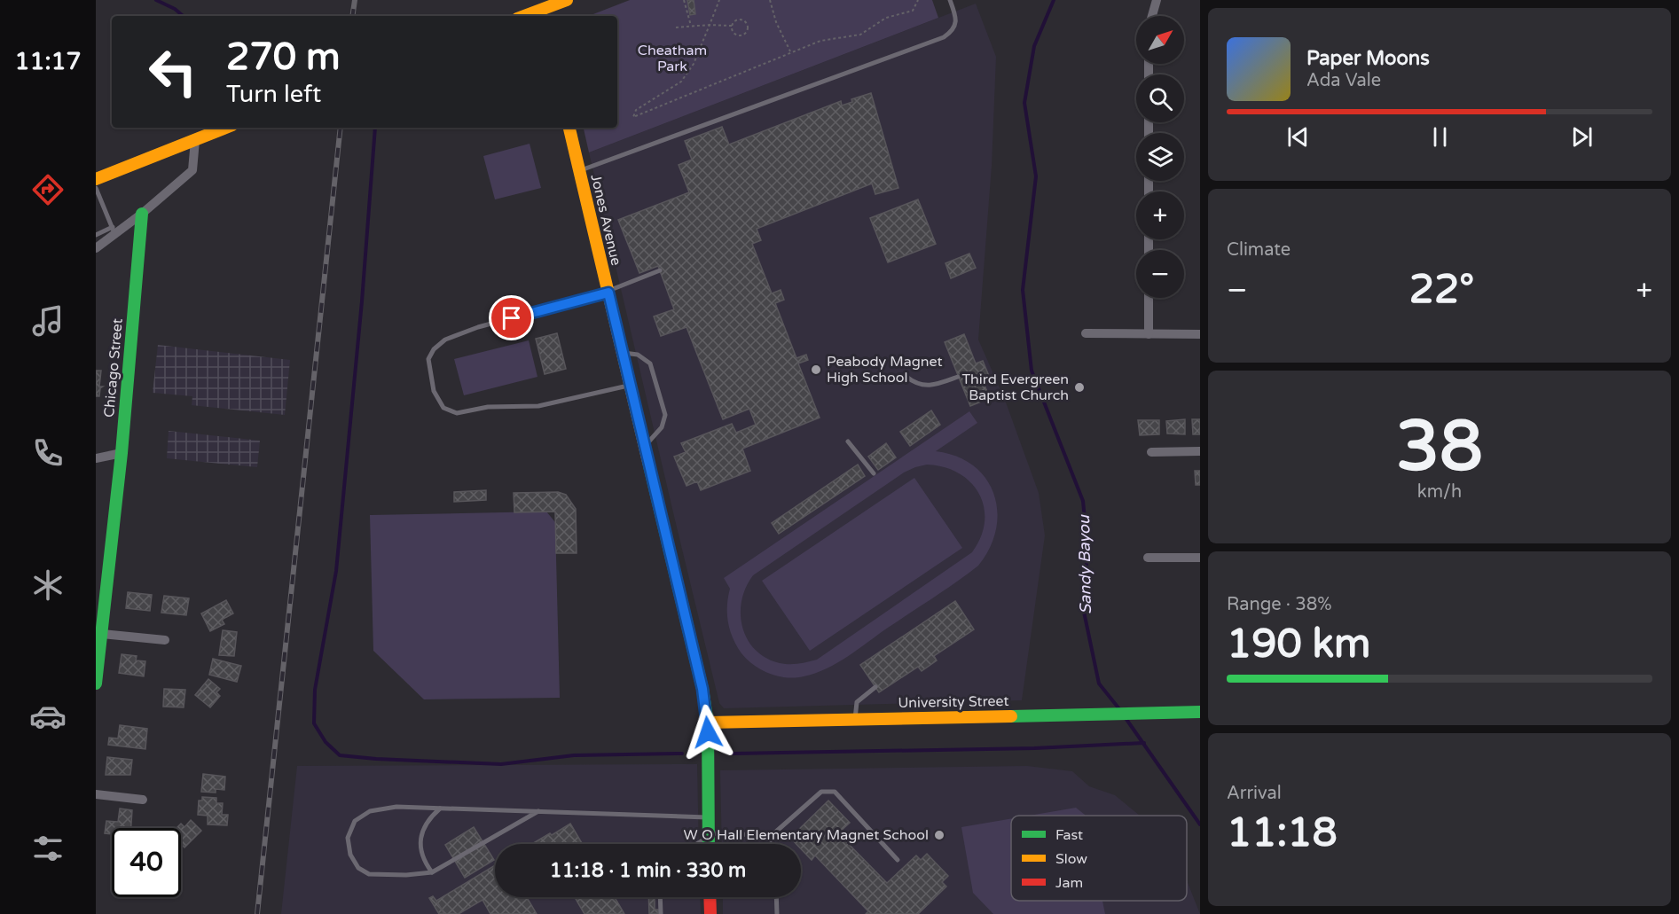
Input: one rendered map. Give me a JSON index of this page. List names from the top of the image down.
{
  "streets": {
    "street": ["Jones Avenue", "Chicago Street", "University Street"]
  },
  "crossings": [
    ["Jones Avenue", "University Street"]
  ],
  "water": ["Sandy Bayou"],
  "parks": ["Cheatham Park"],
  "places": ["Peabody Magnet High School", "Third Evergreen Baptist Church", "W O Hall Elementary Magnet School"],
  "legend": ["Fast", "Slow", "Jam"],
  "north": "top right",
  "page": {
    "tabs": "11:17",
    "map_buttons": ["+", "−"],
    "turn": ["270 m", "Turn left"],
    "song": ["Paper Moons", "Ada Vale"],
    "tile": [
      "Climate",
      ["38", "km/h"],
      ["Range · 38%", "190 km"],
      ["Arrival", "11:18"]
    ],
    "heat": ["−", "22°", "+"],
    "limit": "40",
    "trip": "11:18 · 1 min · 330 m"
  }
}
